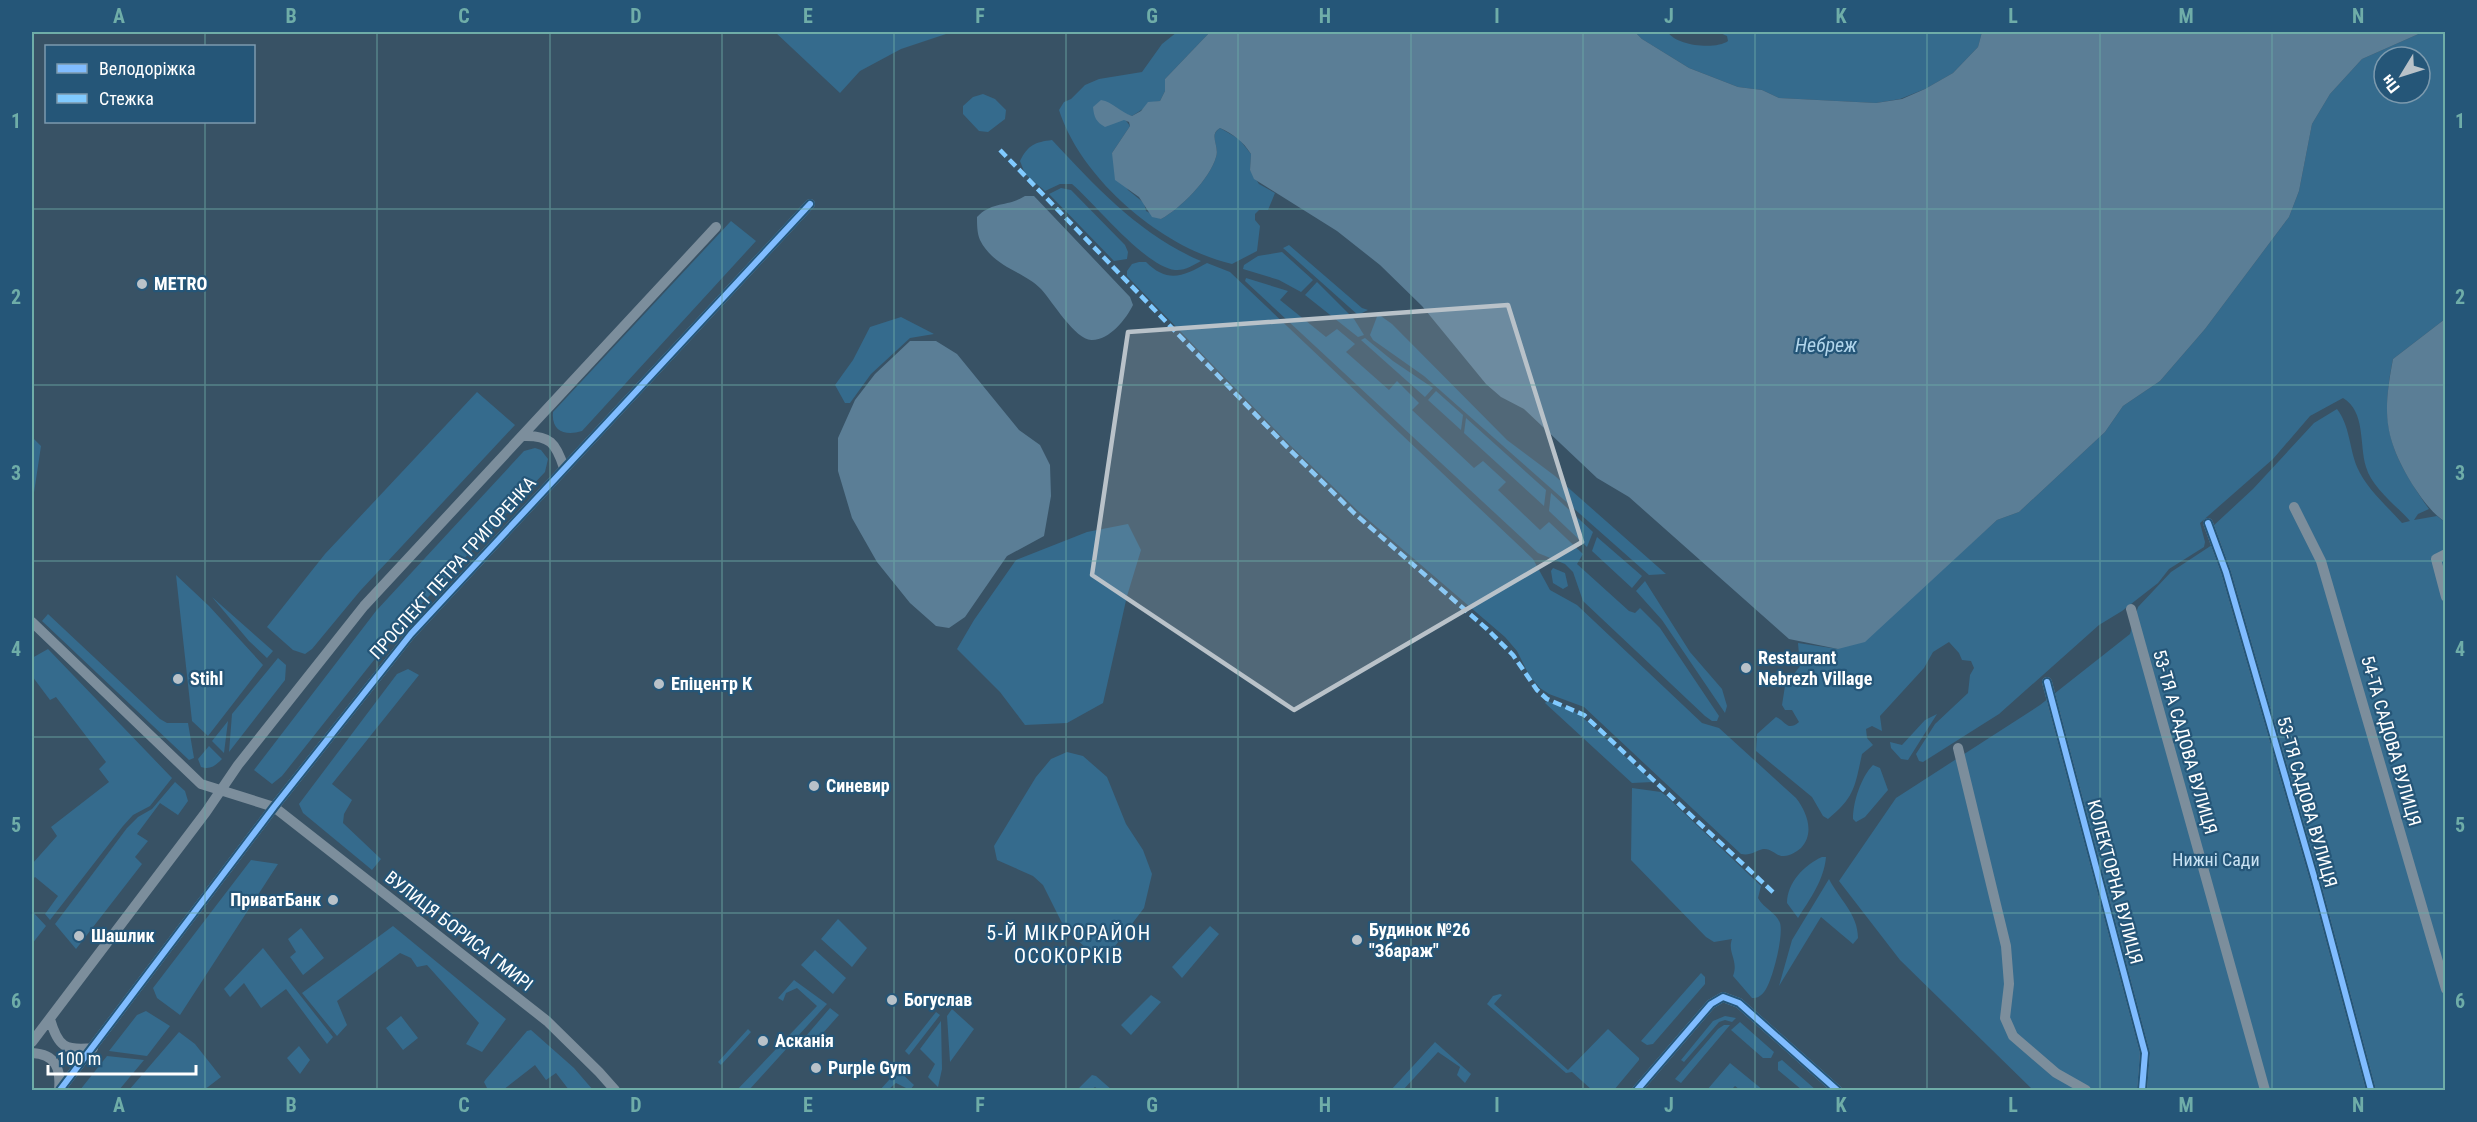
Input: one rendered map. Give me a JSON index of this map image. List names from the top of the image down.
{
  "streets": {
    "street": [
      "ПРОСПЕКТ ПЕТРА ГРИГОРЕНКА",
      "54-ТА САДОВА ВУЛИЦЯ",
      "53-ТЯ А САДОВА ВУЛИЦЯ",
      "53-ТЯ САДОВА ВУЛИЦЯ",
      "КОЛЕКТОРНА ВУЛИЦЯ",
      "ВУЛИЦЯ БОРИСА ГМИРІ"
    ]
  },
  "crossings": [
    ["ПРОСПЕКТ ПЕТРА ГРИГОРЕНКА", "ВУЛИЦЯ БОРИСА ГМИРІ"]
  ],
  "districts": ["5-Й МІКРОРАЙОН ОСОКОРКІВ"],
  "water": ["Небреж"],
  "parks": ["Нижні Сади"],
  "places": [
    "METRO",
    "Restaurant Nebrezh Village",
    "Stihl",
    "Епіцентр К",
    "Синевир",
    "ПриватБанк",
    "Шашлик",
    "Будинок №26 \"Збараж\"",
    "Богуслав",
    "Асканія",
    "Purple Gym"
  ],
  "legend": ["Велодоріжка", "Стежка"],
  "scale_bar": "100 m",
  "north": "bottom left",
  "grid": {
    "columns": [
      "A",
      "B",
      "C",
      "D",
      "E",
      "F",
      "G",
      "H",
      "I",
      "J",
      "K",
      "L",
      "M",
      "N"
    ],
    "rows": [
      "1",
      "2",
      "3",
      "4",
      "5",
      "6"
    ]
  }
}
